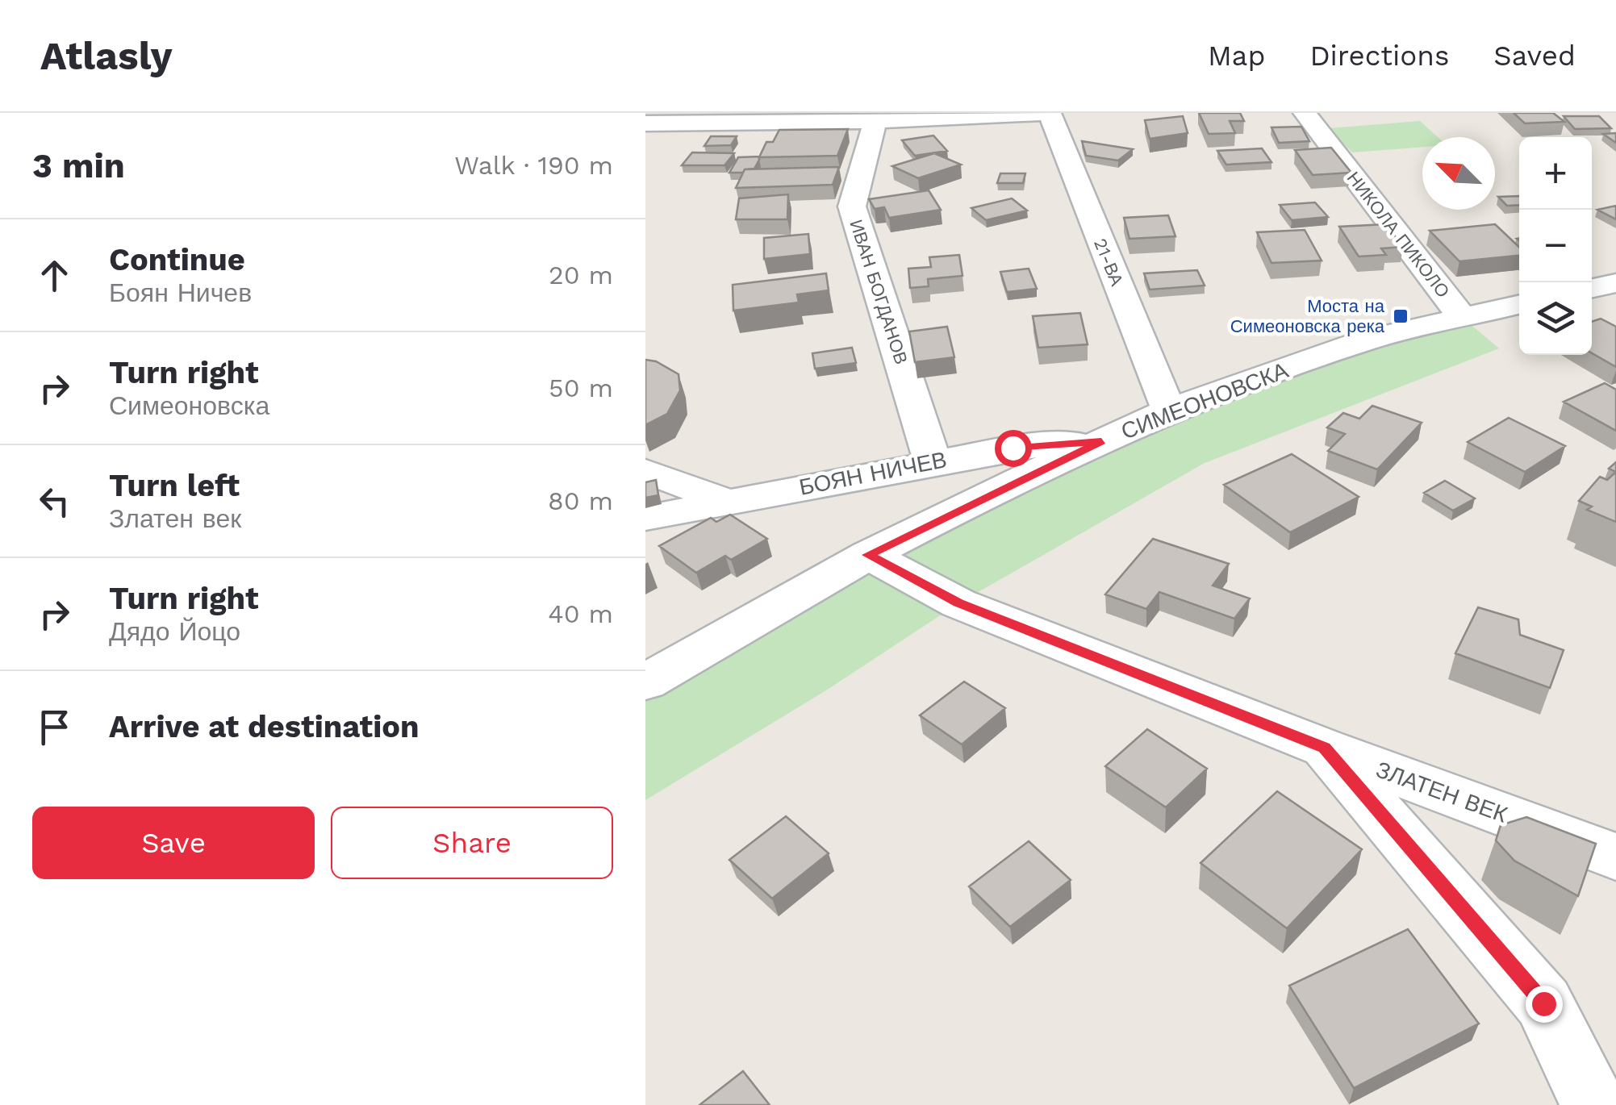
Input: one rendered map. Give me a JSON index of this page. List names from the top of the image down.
{
  "streets": {
    "street": [
      "НИКОЛА ПИКОЛО",
      "21-ВА",
      "ИВАН БОГДАНОВ",
      "СИМЕОНОВСКА",
      "БОЯН НИЧЕВ",
      "ЗЛАТЕН ВЕК"
    ]
  },
  "crossings": [
    ["НИКОЛА ПИКОЛО", "СИМЕОНОВСКА"],
    ["21-ВА", "СИМЕОНОВСКА"],
    ["ИВАН БОГДАНОВ", "БОЯН НИЧЕВ"],
    ["СИМЕОНОВСКА", "БОЯН НИЧЕВ"],
    ["СИМЕОНОВСКА", "ЗЛАТЕН ВЕК"]
  ],
  "places": {
    "transit": ["Моста на Симеоновска река"]
  },
  "north": "top left",
  "page": {
    "header": "Atlasly",
    "nav": ["Map", "Directions", "Saved"],
    "heading": ["3 min", "Walk · 190 m"],
    "map_buttons": ["+", "−"],
    "list": [
      ["Continue", "Боян Ничев", "20 m"],
      ["Turn right", "Симеоновска", "50 m"],
      ["Turn left", "Златен век", "80 m"],
      ["Turn right", "Дядо Йоцо", "40 m"],
      "Arrive at destination"
    ],
    "buttons": ["Save", "Share"]
  }
}
